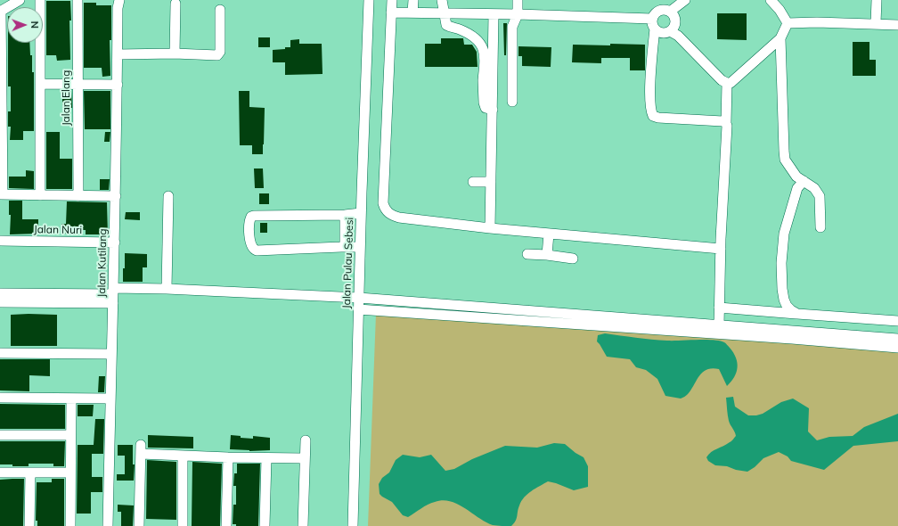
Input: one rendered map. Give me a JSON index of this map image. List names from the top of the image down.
{
  "streets": {
    "street": [
      "Jalan Elang",
      "Jalan Nuri",
      "Jalan Kutilang",
      "Jalan Pulau Sebesi"
    ]
  },
  "crossings": [
    ["Jalan Nuri", "Jalan Kutilang"]
  ],
  "north": "right"
}
